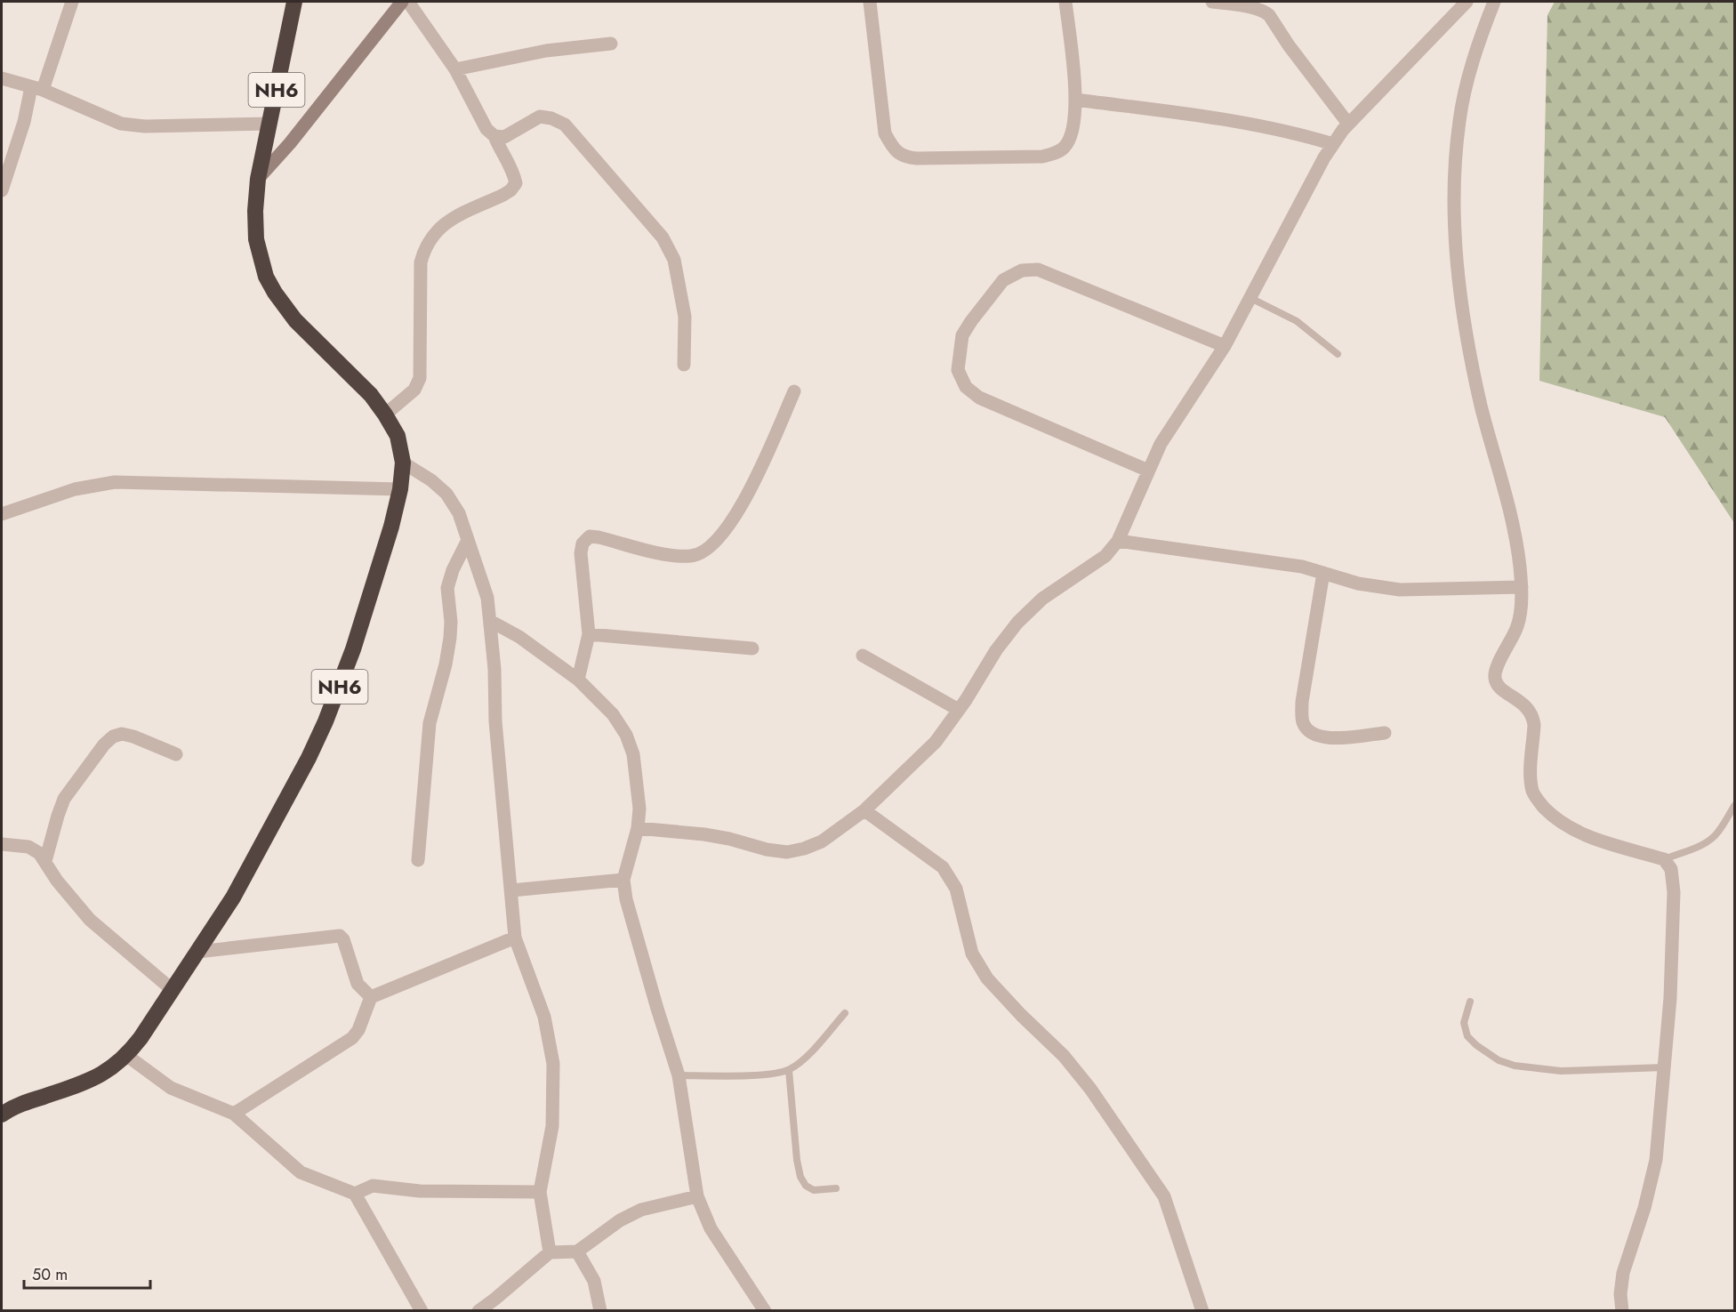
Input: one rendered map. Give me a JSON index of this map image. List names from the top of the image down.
{
  "streets": {
    "highway": ["NH6"]
  },
  "scale_bar": "50 m"
}
